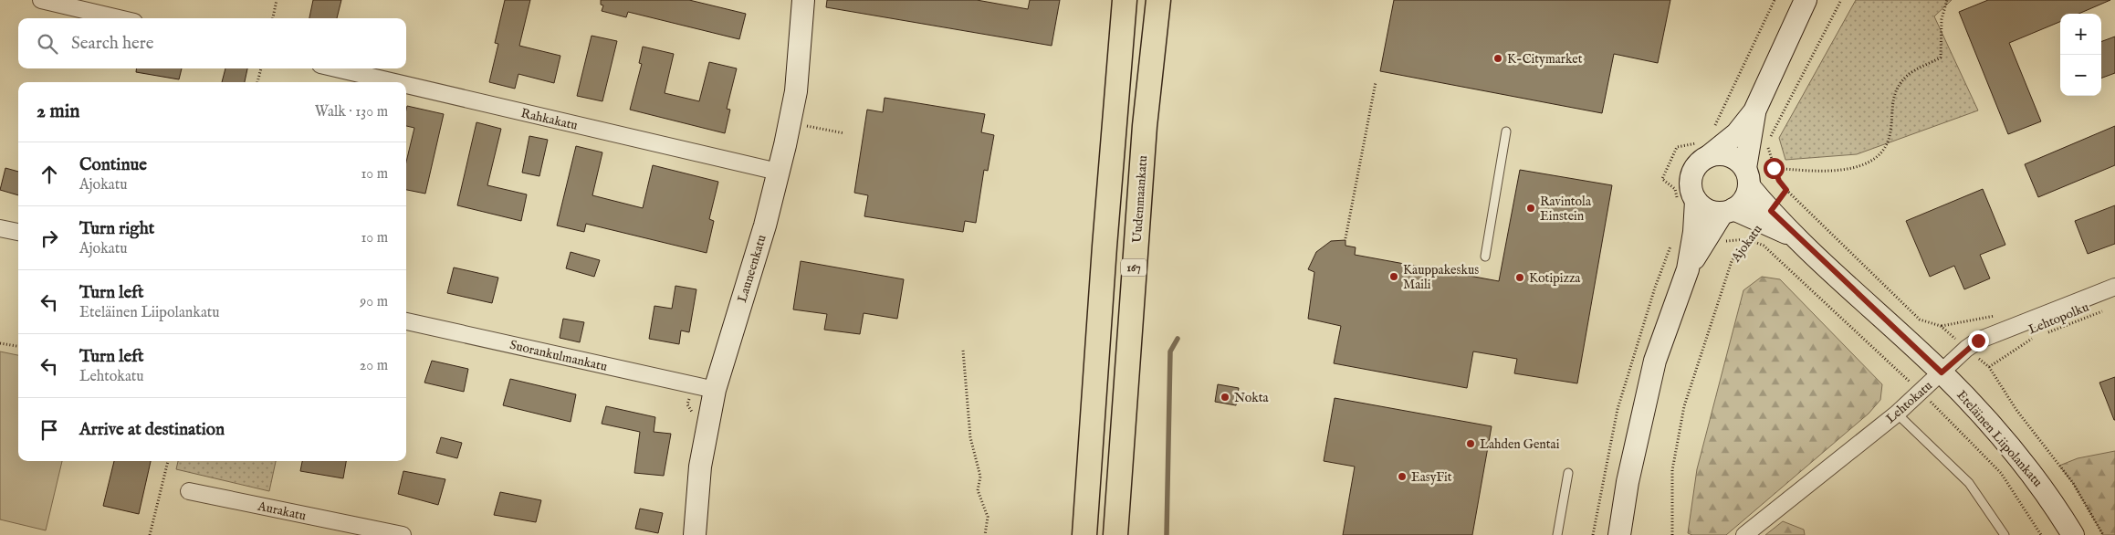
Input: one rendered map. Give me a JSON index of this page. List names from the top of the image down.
{
  "streets": {
    "main road": ["Uudenmaankatu", "167"],
    "street": [
      "Rahkakatu",
      "Launeenkatu",
      "Suorankulmankatu",
      "Lehtokatu",
      "Eteläinen Liipolankatu",
      "Aurakatu"
    ],
    "path": ["Ajokatu", "Lehtopolku"]
  },
  "crossings": [
    ["Rahkakatu", "Launeenkatu"],
    ["Ajokatu", "Eteläinen Liipolankatu"],
    ["Launeenkatu", "Suorankulmankatu"],
    ["Lehtokatu", "Eteläinen Liipolankatu"]
  ],
  "places": [
    "K-Citymarket",
    "Ravintola Einstein",
    "Kauppakeskus Maili",
    "Kotipizza",
    "Nokta",
    "Lahden Gentai",
    "EasyFit"
  ],
  "page": {
    "map_buttons": ["+", "−"],
    "search": "Search here",
    "heading": ["2 min", "Walk · 130 m"],
    "list": [
      ["Continue", "Ajokatu", "10 m"],
      ["Turn right", "Ajokatu", "10 m"],
      ["Turn left", "Eteläinen Liipolankatu", "90 m"],
      ["Turn left", "Lehtokatu", "20 m"],
      "Arrive at destination"
    ]
  }
}
